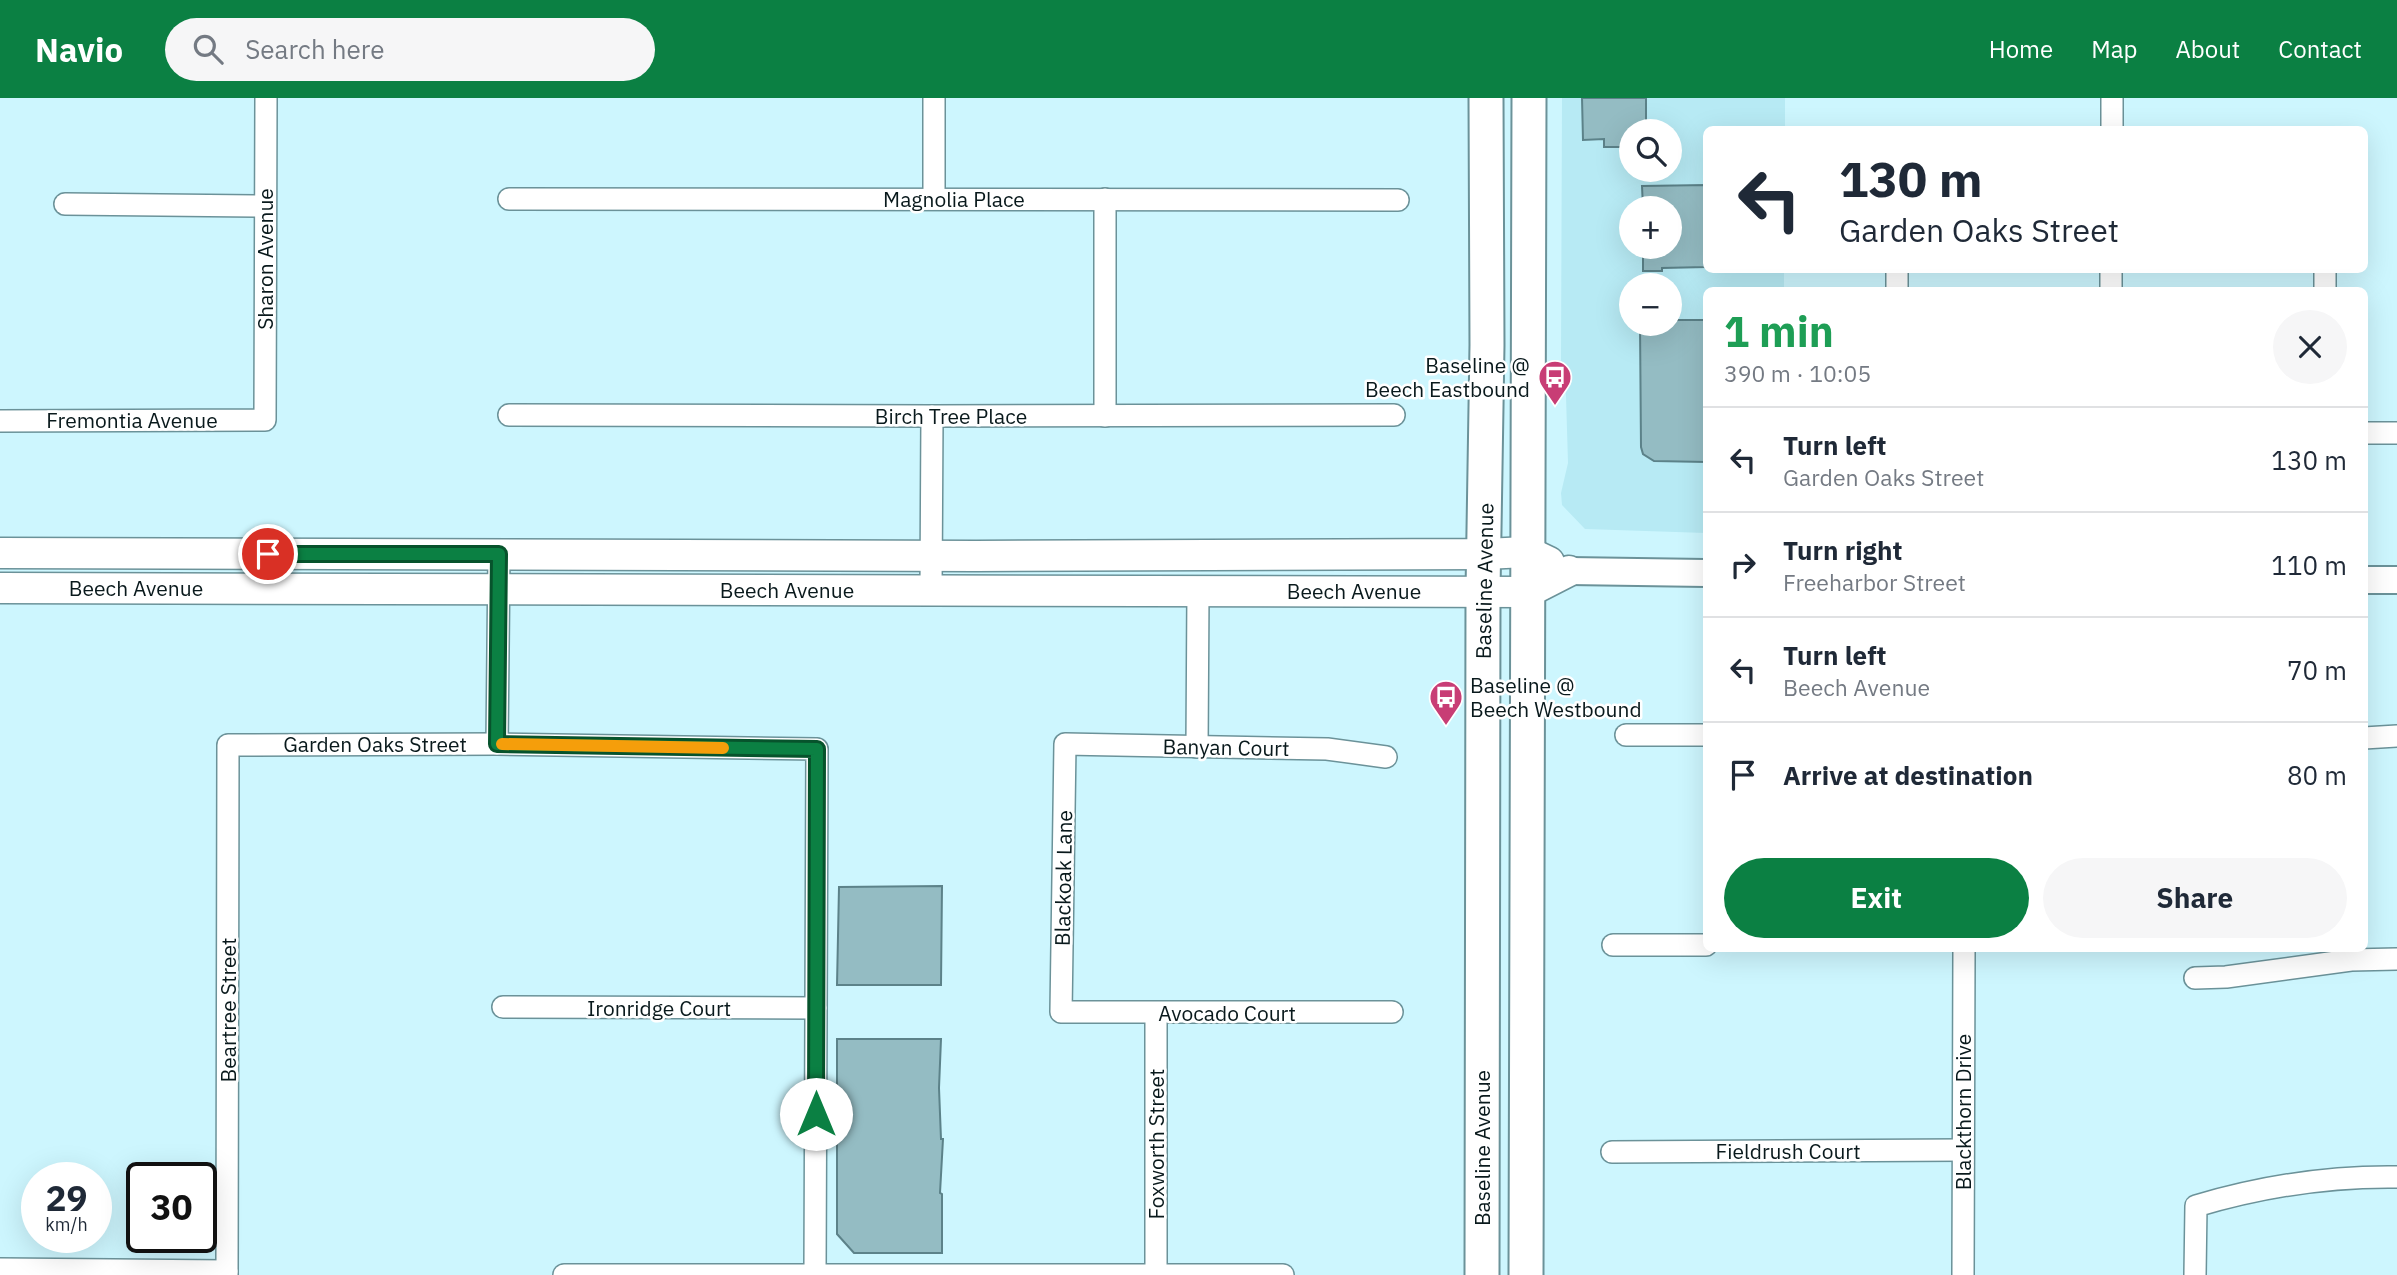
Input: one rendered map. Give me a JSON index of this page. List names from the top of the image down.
{
  "streets": {
    "main road": ["Baseline Avenue", "Beech Avenue"],
    "street": [
      "Magnolia Place",
      "Sharon Avenue",
      "Birch Tree Place",
      "Fremontia Avenue",
      "Garden Oaks Street",
      "Banyan Court",
      "Blackoak Lane",
      "Ironridge Court",
      "Beartree Street",
      "Avocado Court",
      "Blackthorn Drive",
      "Foxworth Street",
      "Fieldrush Court"
    ]
  },
  "crossings": [
    ["Sharon Avenue", "Fremontia Avenue"],
    ["Baseline Avenue", "Beech Avenue"],
    ["Garden Oaks Street", "Ironridge Court"],
    ["Garden Oaks Street", "Beartree Street"],
    ["Banyan Court", "Blackoak Lane"],
    ["Blackoak Lane", "Avocado Court"],
    ["Avocado Court", "Foxworth Street"],
    ["Blackthorn Drive", "Fieldrush Court"]
  ],
  "places": {
    "bus stop": ["Baseline @ Beech Eastbound", "Baseline @ Beech Westbound"]
  },
  "page": {
    "header": "Navio",
    "search": "Search here",
    "nav": [
      "Home",
      "Map",
      "About",
      "Contact"
    ],
    "map_buttons": ["+", "−"],
    "turn": ["130 m", "Garden Oaks Street"],
    "heading": ["1 min", "390 m · 10:05"],
    "list": [
      {
        "name": "Turn left",
        "note": "Garden Oaks Street",
        "value": "130 m"
      },
      {
        "name": "Turn right",
        "note": "Freeharbor Street",
        "value": "110 m"
      },
      {
        "name": "Turn left",
        "note": "Beech Avenue",
        "value": "70 m"
      },
      {
        "name": "Arrive at destination",
        "value": "80 m"
      }
    ],
    "buttons": ["Exit", "Share"],
    "speed": "29 km/h",
    "limit": "30"
  }
}
